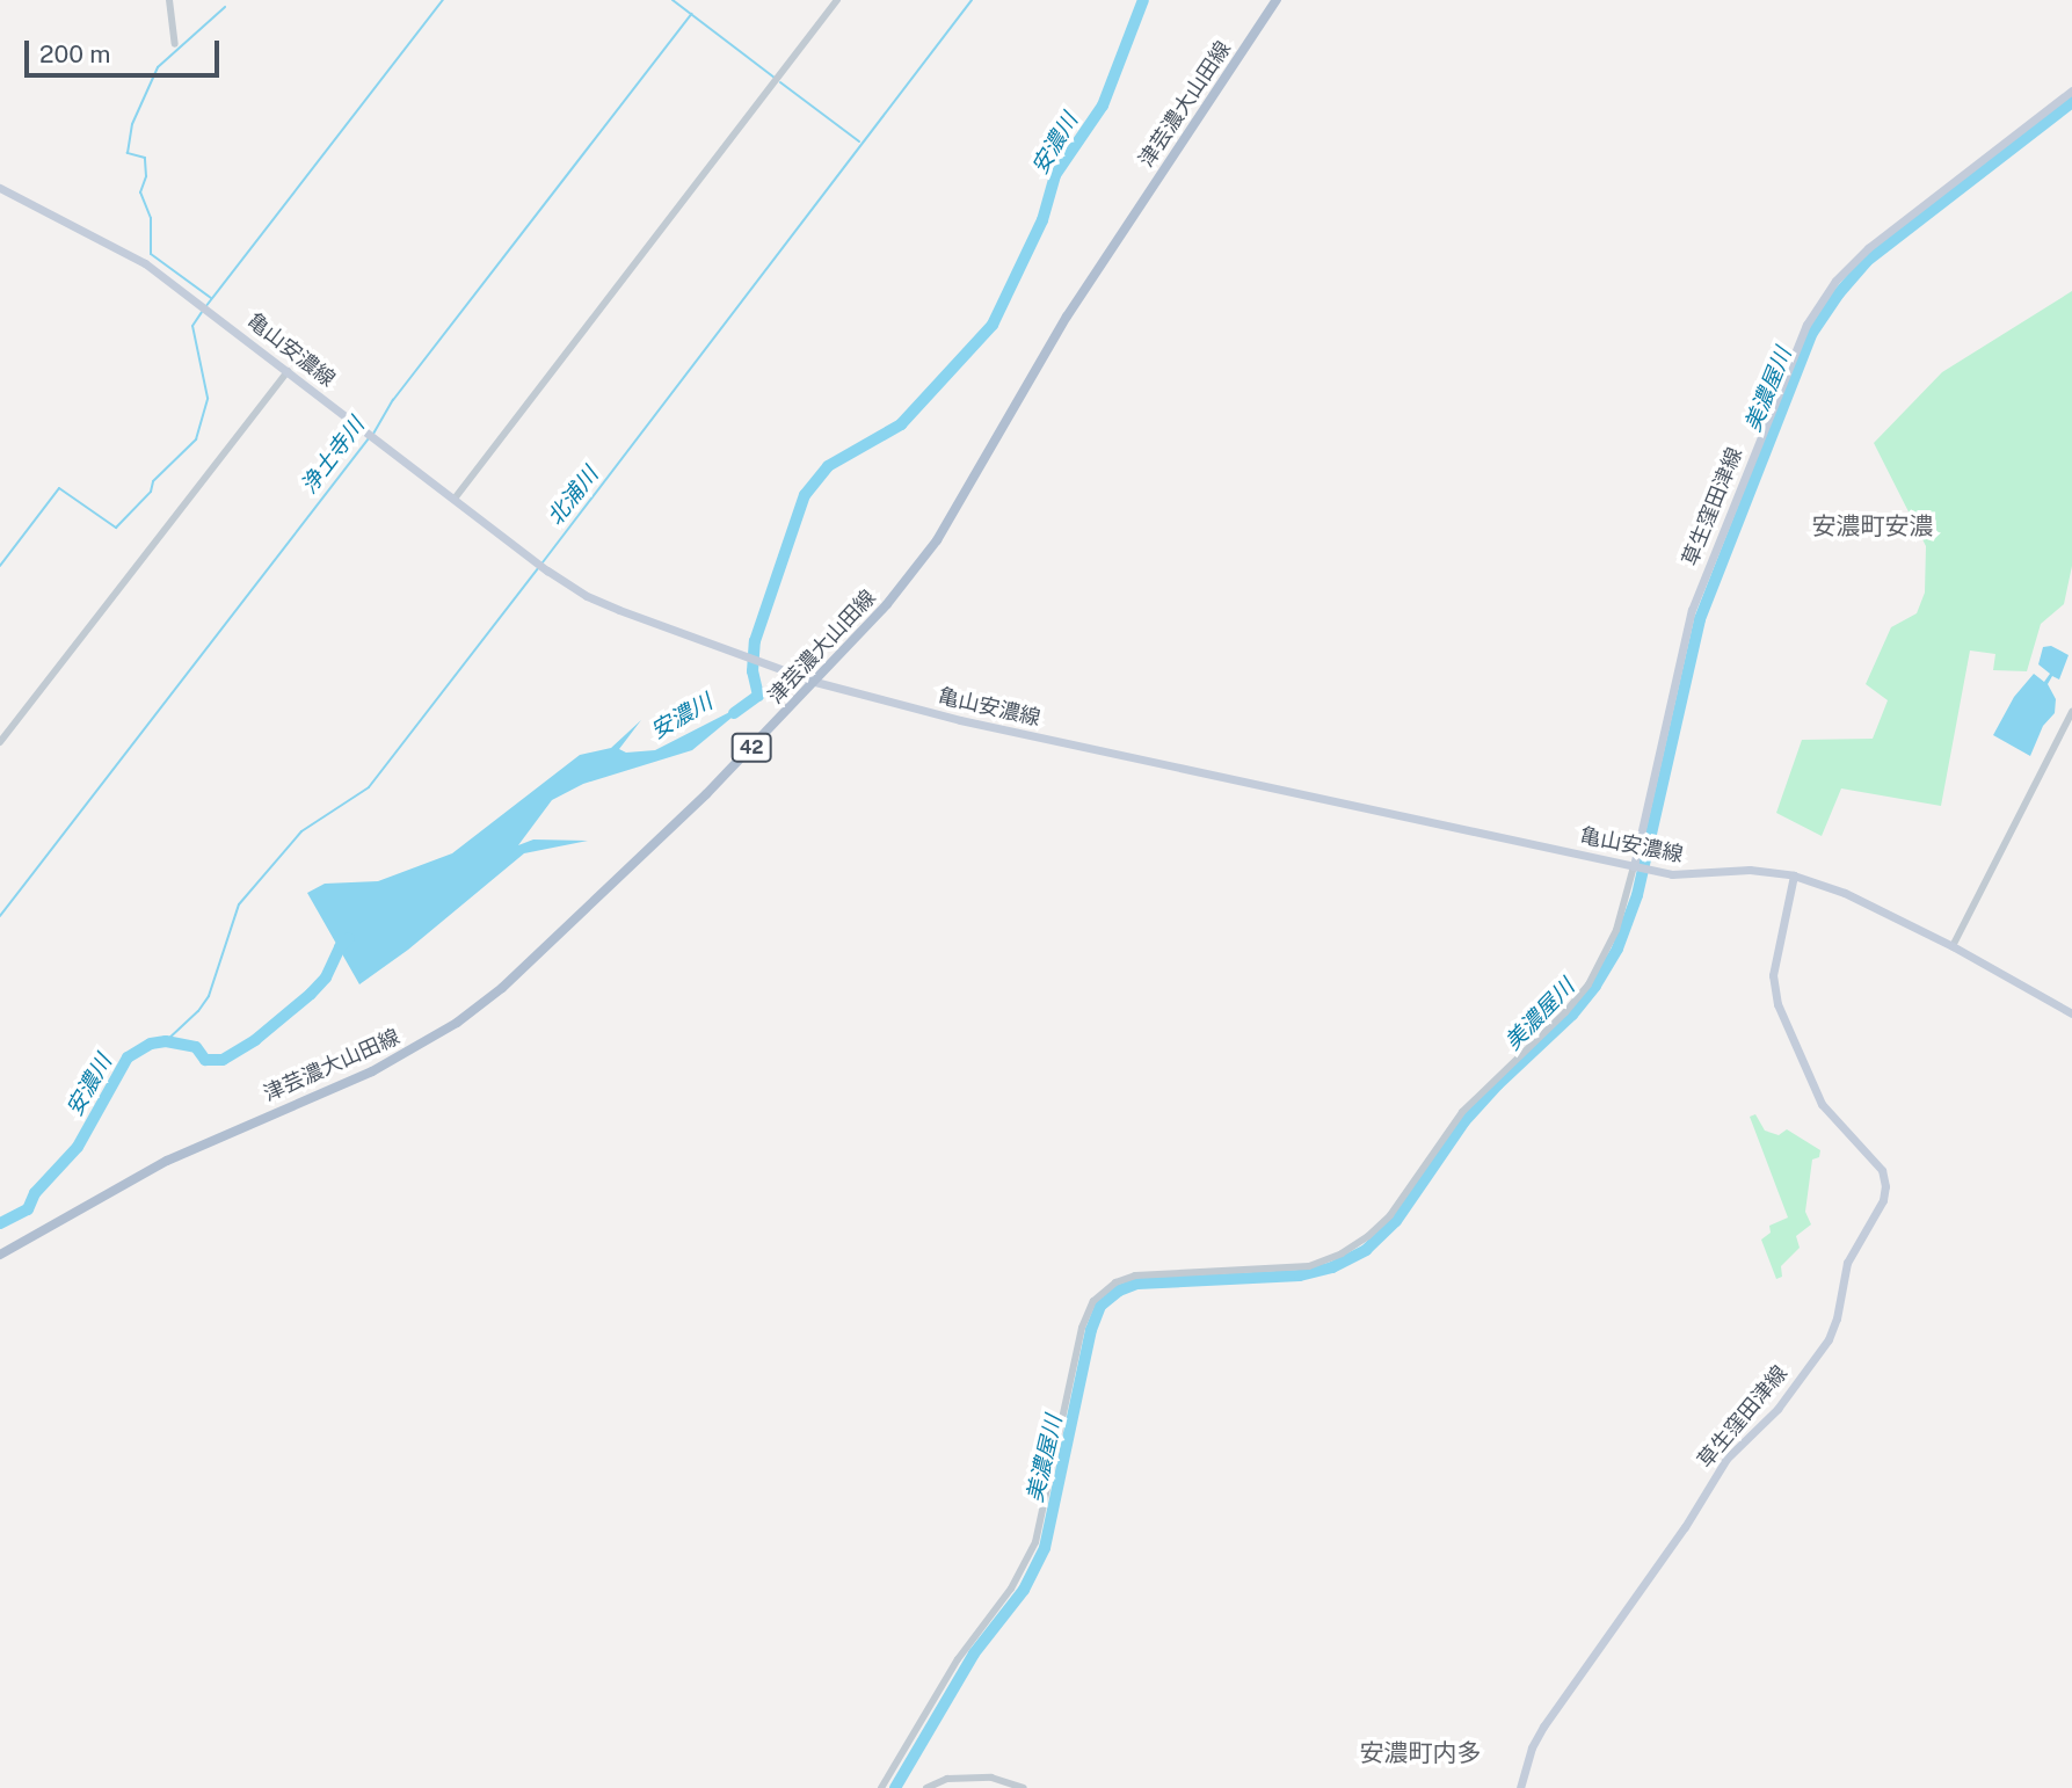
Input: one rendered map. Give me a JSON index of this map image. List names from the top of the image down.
{
  "streets": {
    "main road": [
      "津芸濃大山田線",
      "亀山安濃線",
      "草生窪田津線",
      "42"
    ]
  },
  "crossings": [
    ["津芸濃大山田線", "亀山安濃線"],
    ["亀山安濃線", "草生窪田津線"]
  ],
  "districts": ["安濃町安濃", "安濃町内多"],
  "water": [
    "安濃川",
    "美濃屋川",
    "浄土寺川",
    "北浦川"
  ],
  "scale_bar": "200 m"
}
